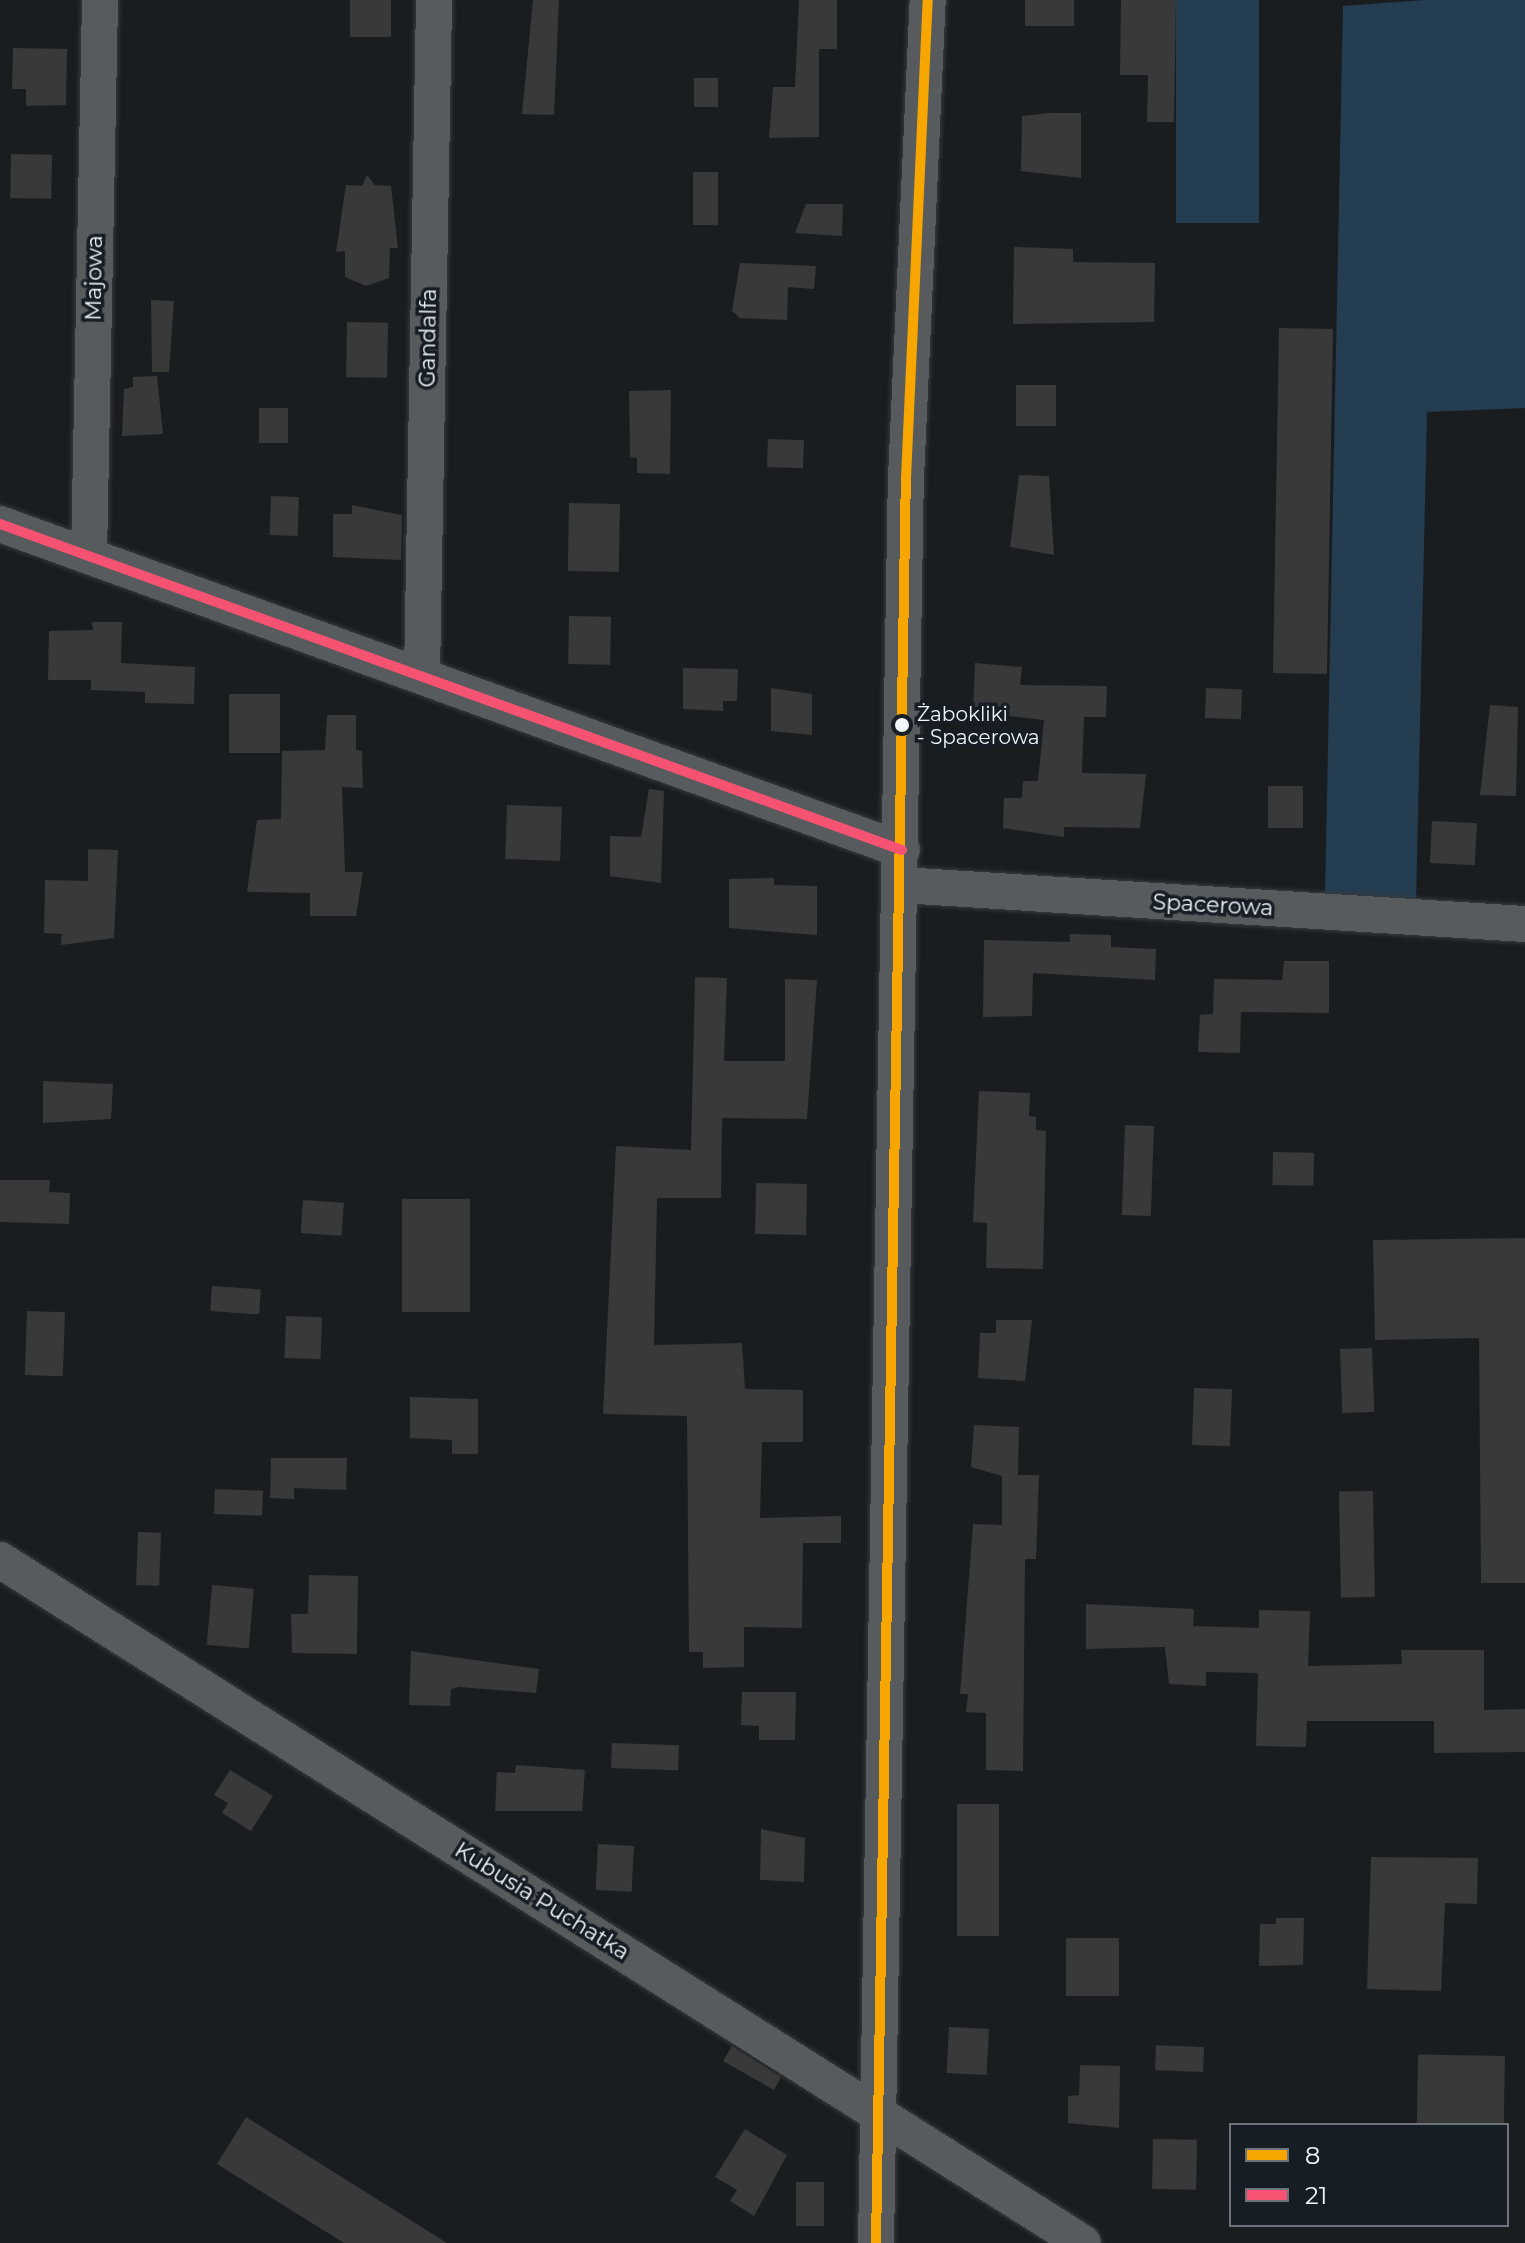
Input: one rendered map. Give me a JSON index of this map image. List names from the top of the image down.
{
  "streets": {
    "street": [
      "Majowa",
      "Gandalfa",
      "Spacerowa",
      "Kubusia Puchatka"
    ]
  },
  "crossings": [
    ["Majowa", "Spacerowa"],
    ["Gandalfa", "Spacerowa"]
  ],
  "places": ["Żabokliki - Spacerowa"],
  "lines": ["transit line 8", "transit line 21"],
  "legend": ["8", "21"]
}
